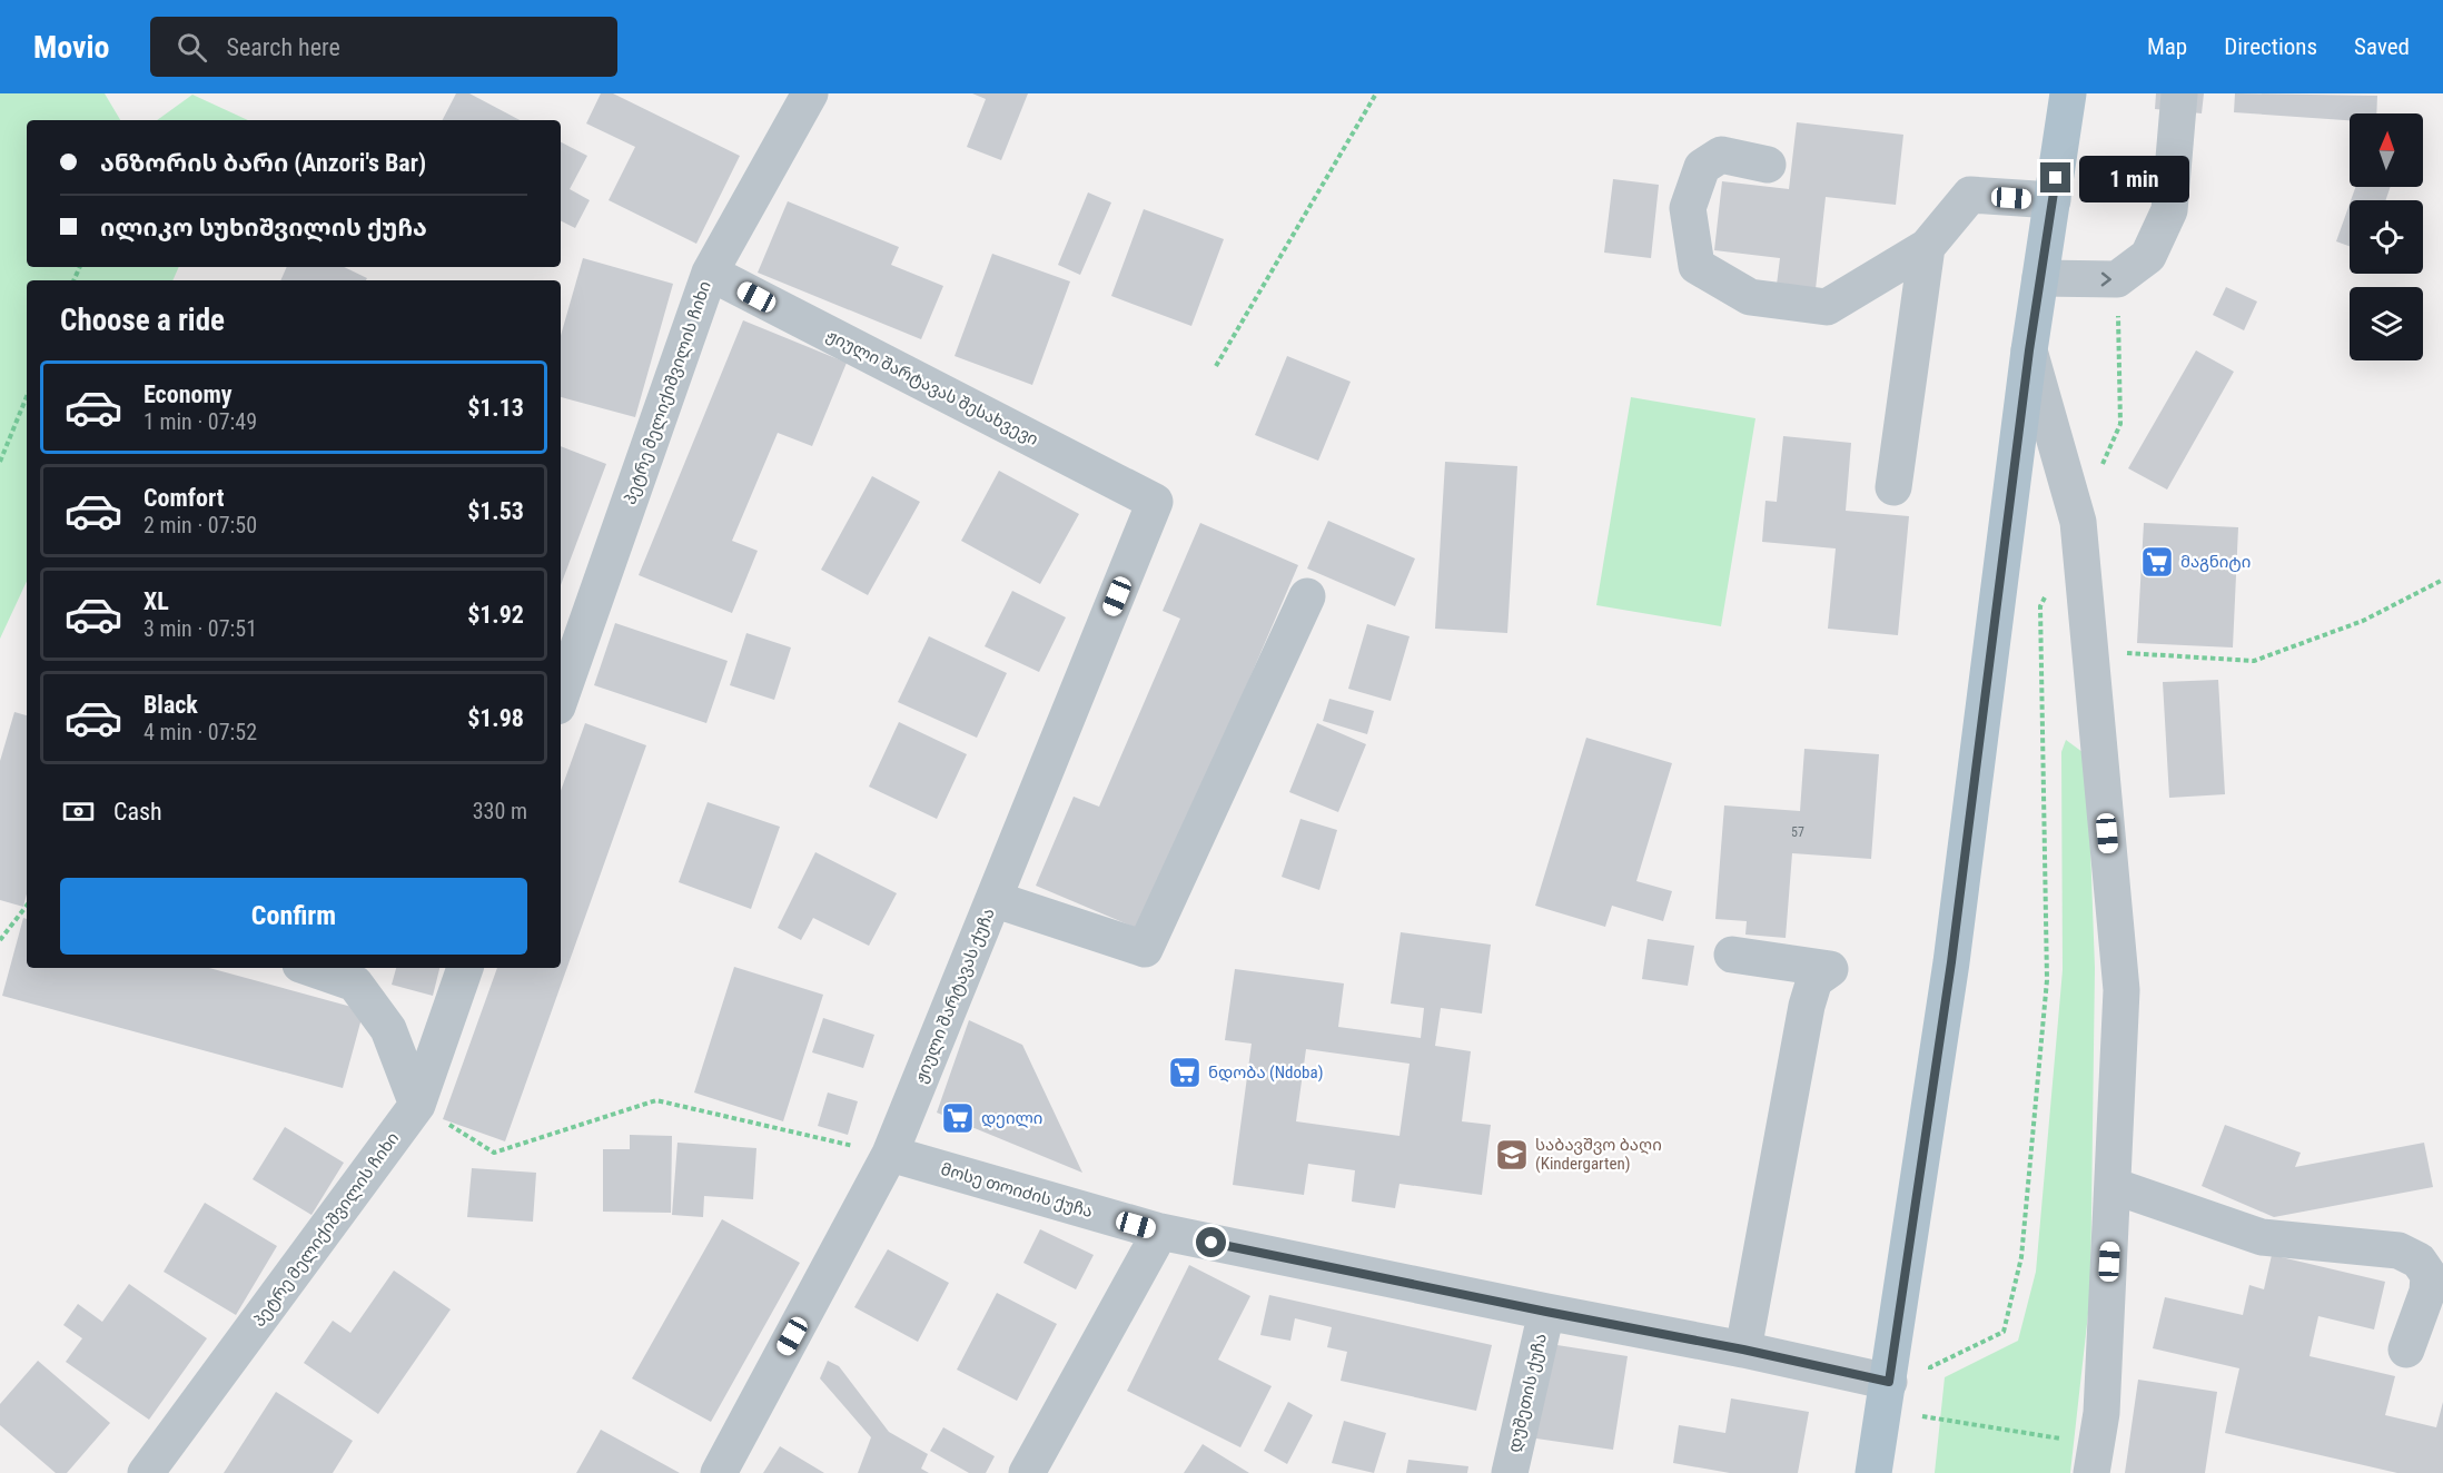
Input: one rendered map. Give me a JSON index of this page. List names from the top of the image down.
{
  "streets": {
    "street": [
      "ჟიული შარტავას შესახვევი",
      "პეტრე მელიქიშვილის ჩიხი",
      "ჟიული შარტავას ქუჩა",
      "მოსე თოიძის ქუჩა",
      "დუშეთის ქუჩა"
    ]
  },
  "crossings": [
    ["ჟიული შარტავას შესახვევი", "პეტრე მელიქიშვილის ჩიხი"],
    ["ჟიული შარტავას შესახვევი", "ჟიული შარტავას ქუჩა"],
    ["ჟიული შარტავას ქუჩა", "მოსე თოიძის ქუჩა"],
    ["მოსე თოიძის ქუჩა", "დუშეთის ქუჩა"]
  ],
  "places": {
    "supermarket": ["მაგნიტი", "ნდობა (Ndoba)", "დეილი"],
    "school or university": ["საბავშვო ბაღი (Kindergarten)"]
  },
  "house_numbers": ["57"],
  "north": "top",
  "page": {
    "header": "Movio",
    "search": "Search here",
    "nav": ["Map", "Directions", "Saved"],
    "banner": ["ანზორის ბარი (Anzori's Bar)", "ილიკო სუხიშვილის ქუჩა"],
    "bubble": "1 min",
    "heading": "Choose a ride",
    "list": [
      {
        "name": "Economy",
        "note": "1 min · 07:49",
        "value": "$1.13"
      },
      {
        "name": "Comfort",
        "note": "2 min · 07:50",
        "value": "$1.53"
      },
      {
        "name": "XL",
        "note": "3 min · 07:51",
        "value": "$1.92"
      },
      {
        "name": "Black",
        "note": "4 min · 07:52",
        "value": "$1.98"
      }
    ],
    "pay": ["Cash", "330 m"],
    "buttons": "Confirm"
  }
}
